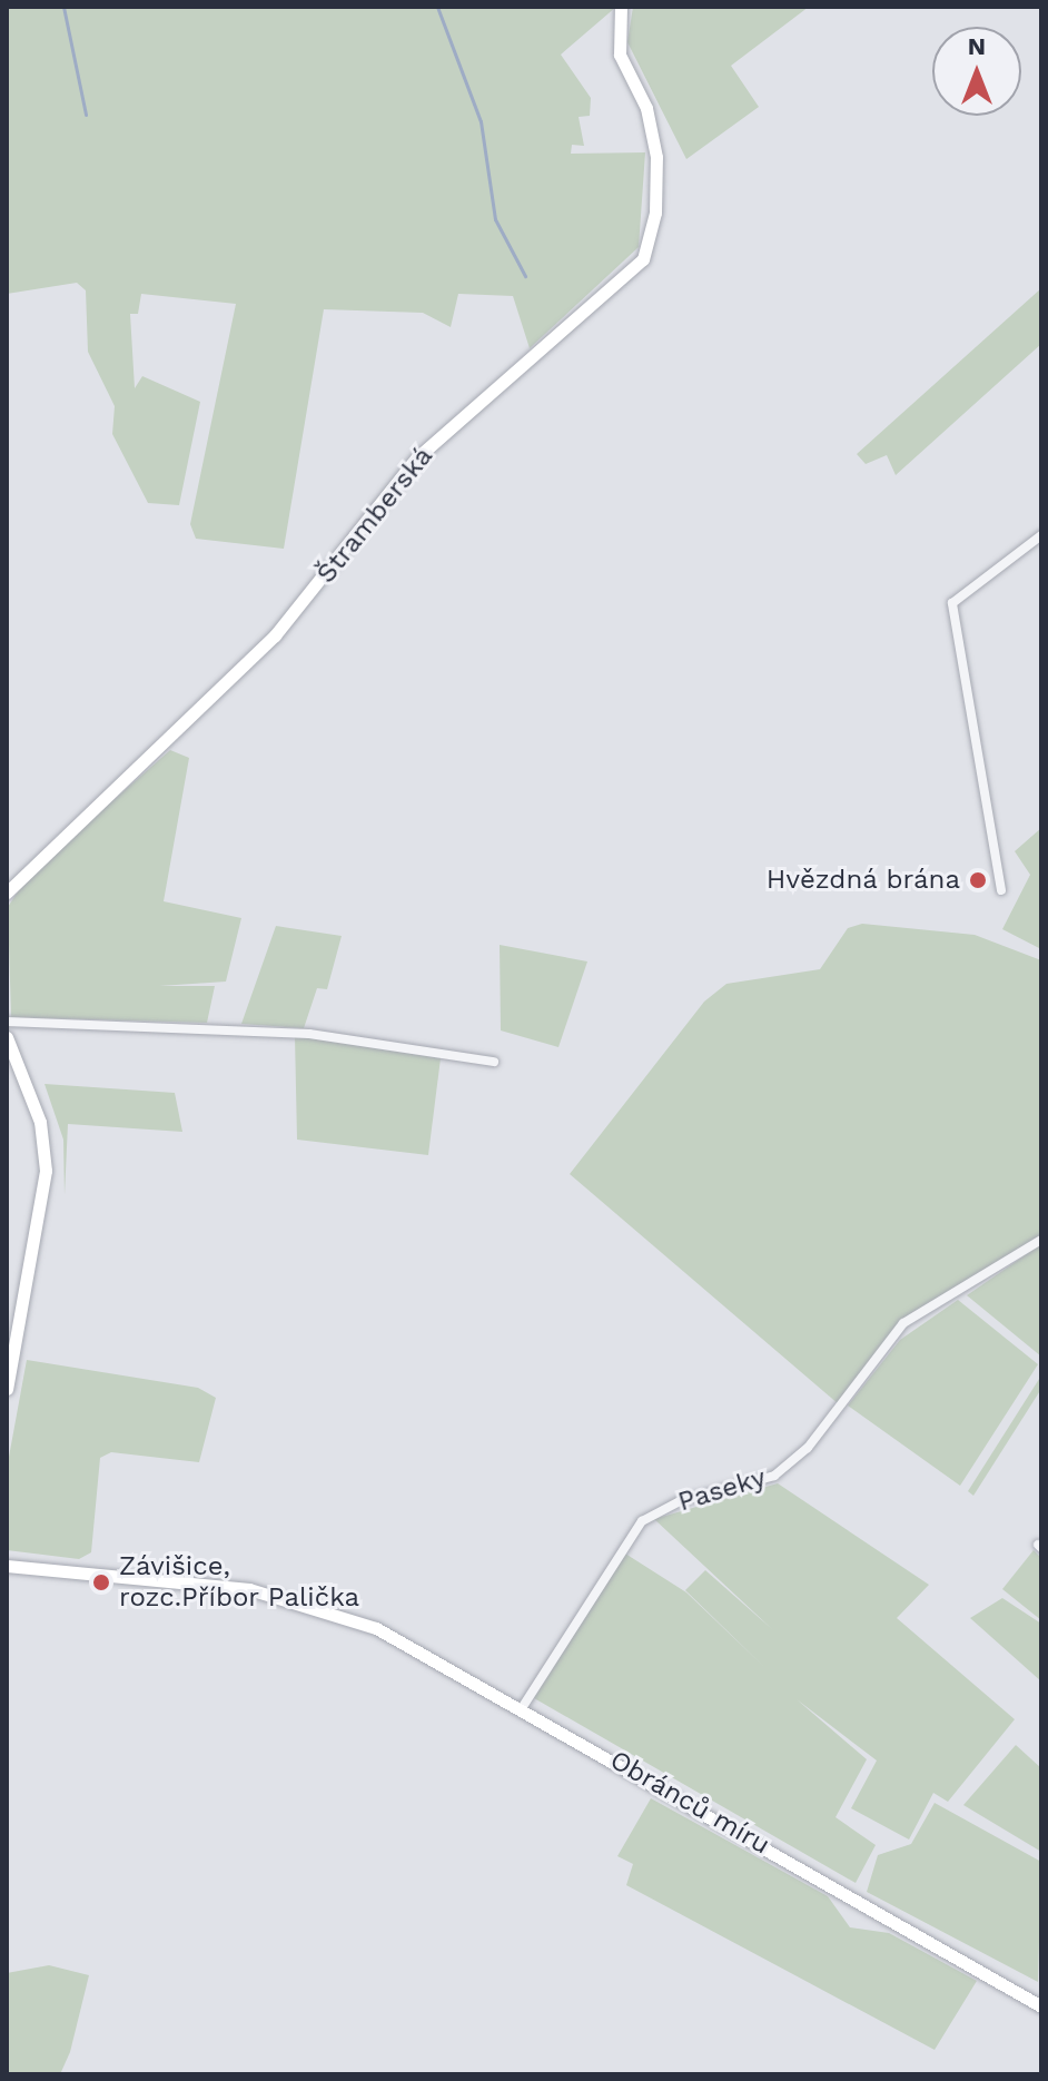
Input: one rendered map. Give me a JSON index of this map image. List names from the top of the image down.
{
  "streets": {
    "street": ["Štramberská", "Paseky", "Obránců míru"]
  },
  "crossings": [
    ["Paseky", "Obránců míru"]
  ],
  "places": ["Hvězdná brána", "Závišice, rozc.Příbor Palička"],
  "north": "top"
}
